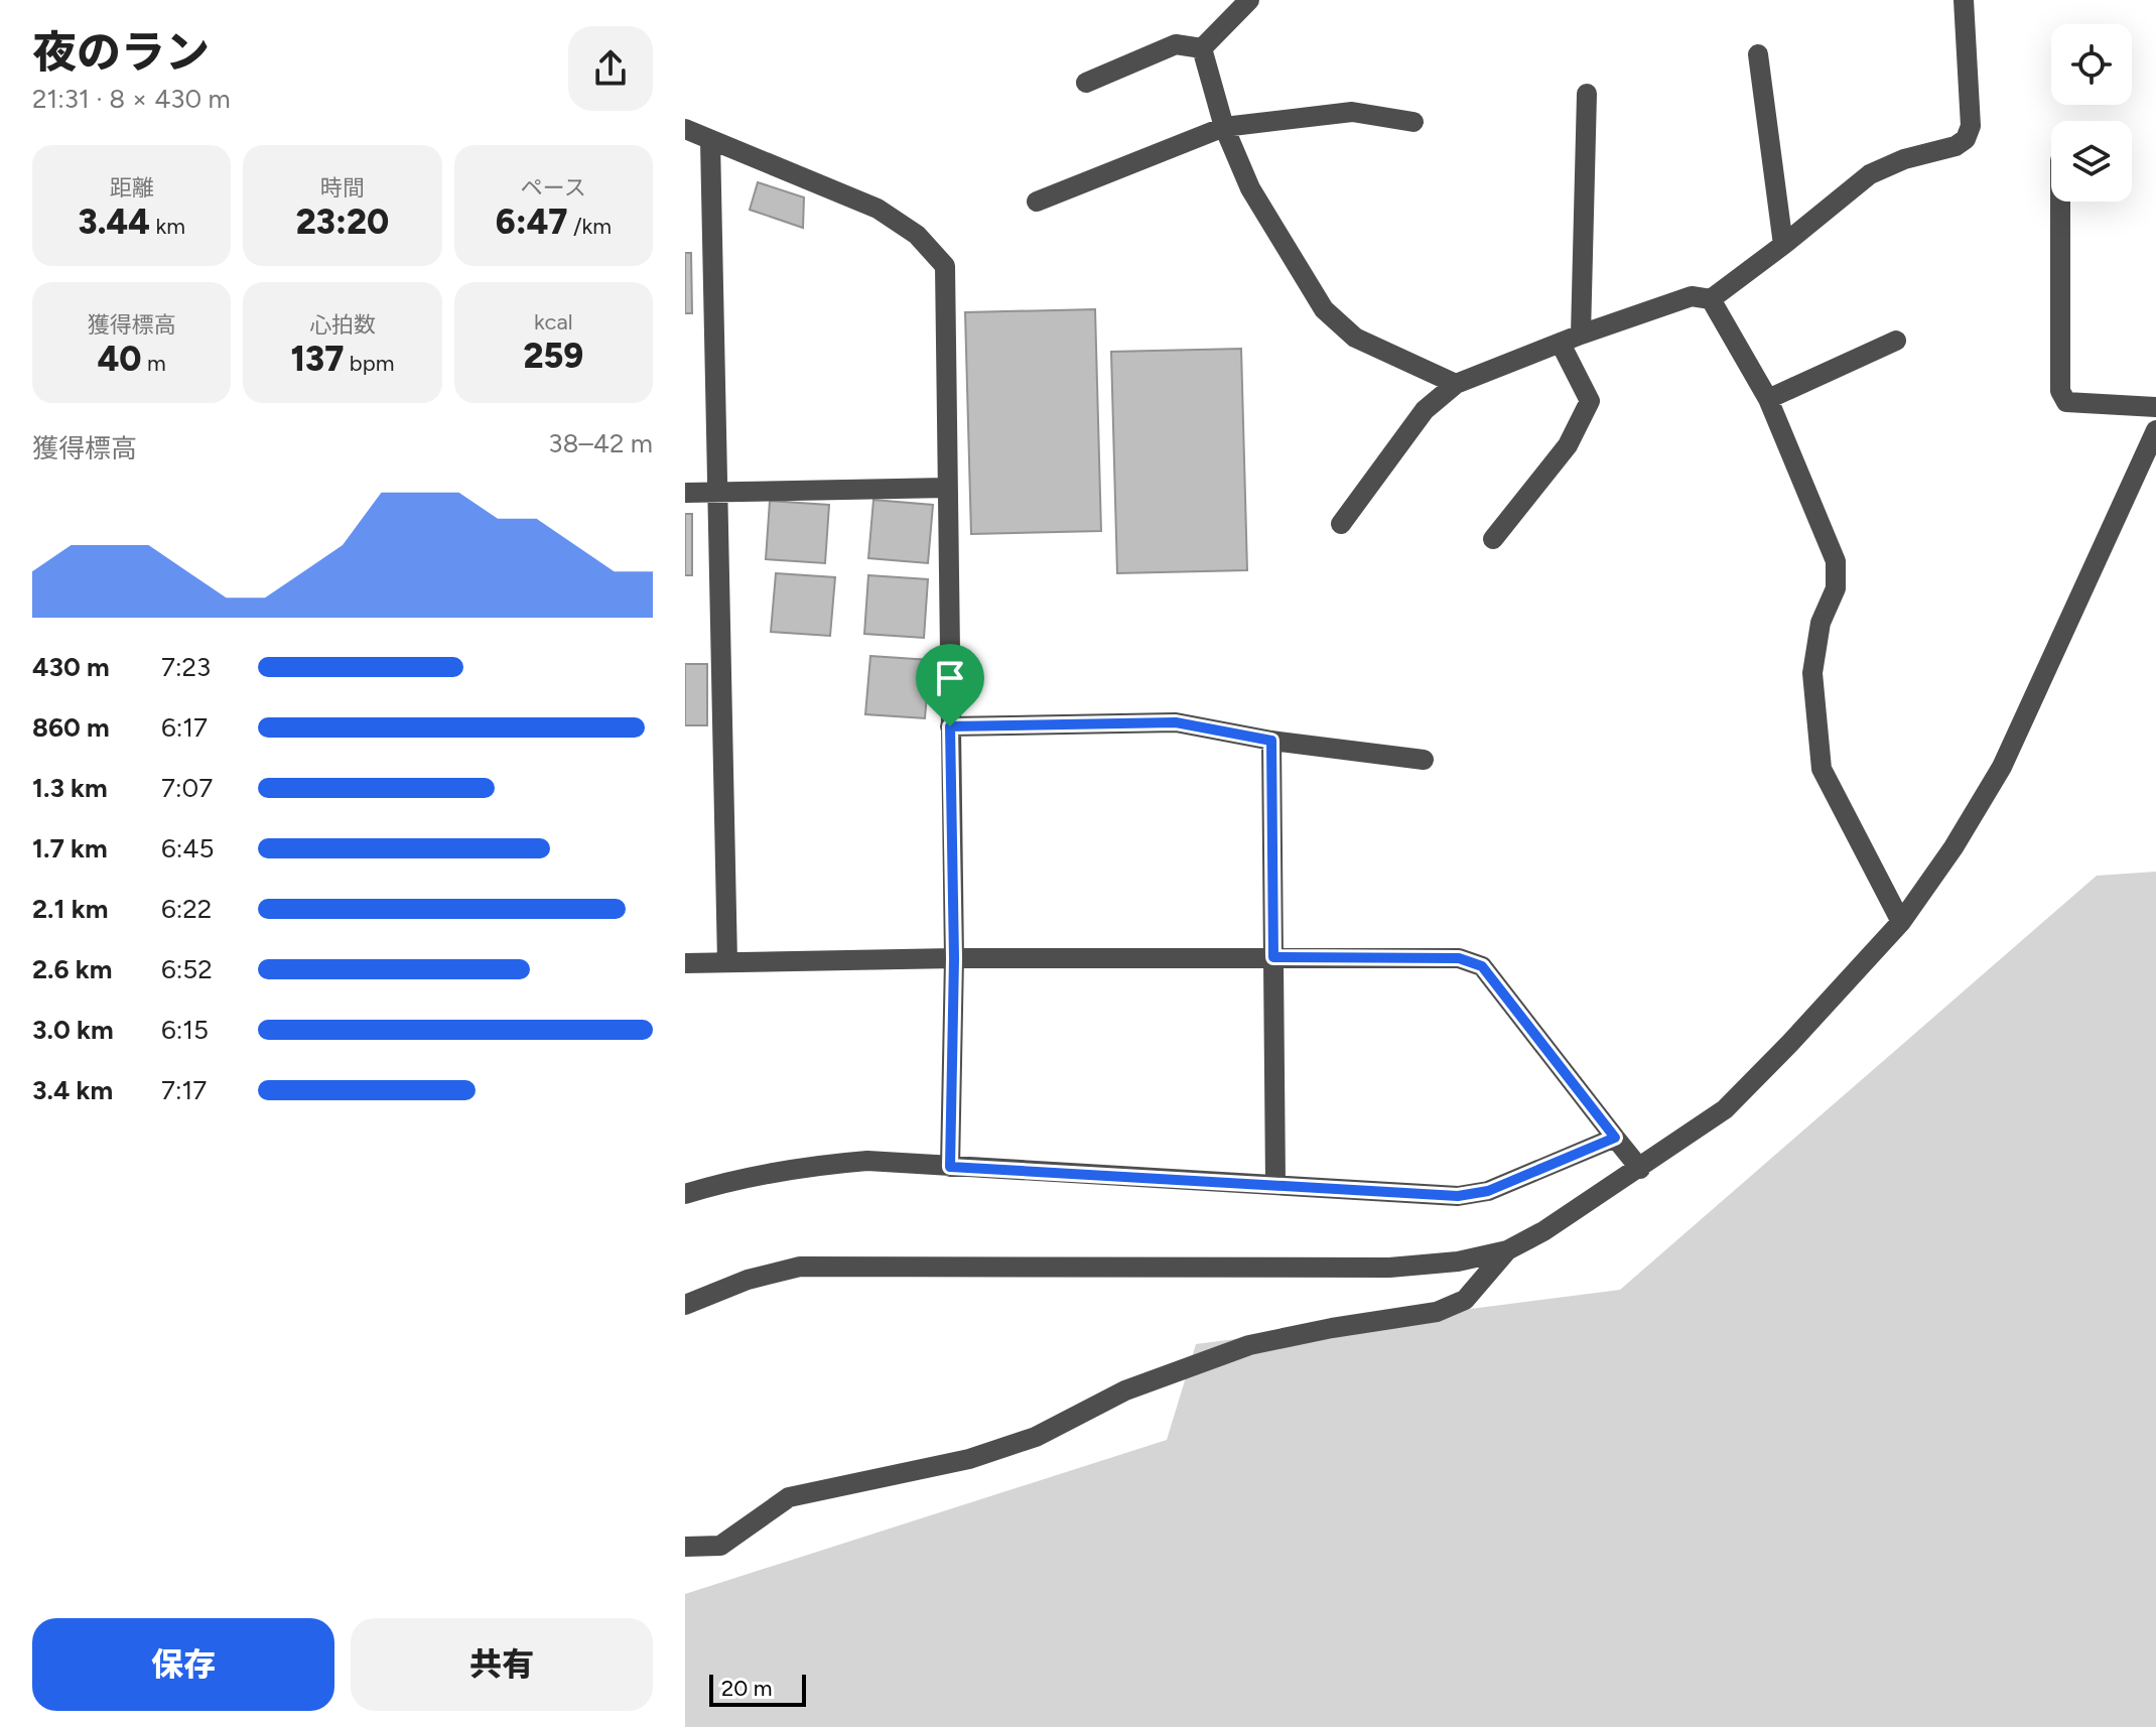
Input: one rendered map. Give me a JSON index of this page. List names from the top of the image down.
{
  "scale_bar": "20 m",
  "page": {
    "heading": ["夜のラン", "21:31 · 8 × 430 m"],
    "stats": [
      ["距離", "3.44 km"],
      ["時間", "23:20"],
      ["ペース", "6:47 /km"],
      ["獲得標高", "40 m"],
      ["心拍数", "137 bpm"],
      ["kcal", "259"]
    ],
    "chart": ["獲得標高", "38–42 m"],
    "list": [
      {
        "name": "430 m",
        "note": "7:23"
      },
      {
        "name": "860 m",
        "note": "6:17"
      },
      {
        "name": "1.3 km",
        "note": "7:07"
      },
      {
        "name": "1.7 km",
        "note": "6:45"
      },
      {
        "name": "2.1 km",
        "note": "6:22"
      },
      {
        "name": "2.6 km",
        "note": "6:52"
      },
      {
        "name": "3.0 km",
        "note": "6:15"
      },
      {
        "name": "3.4 km",
        "note": "7:17"
      }
    ],
    "buttons": ["保存", "共有"],
    "scale": "20 m"
  }
}
